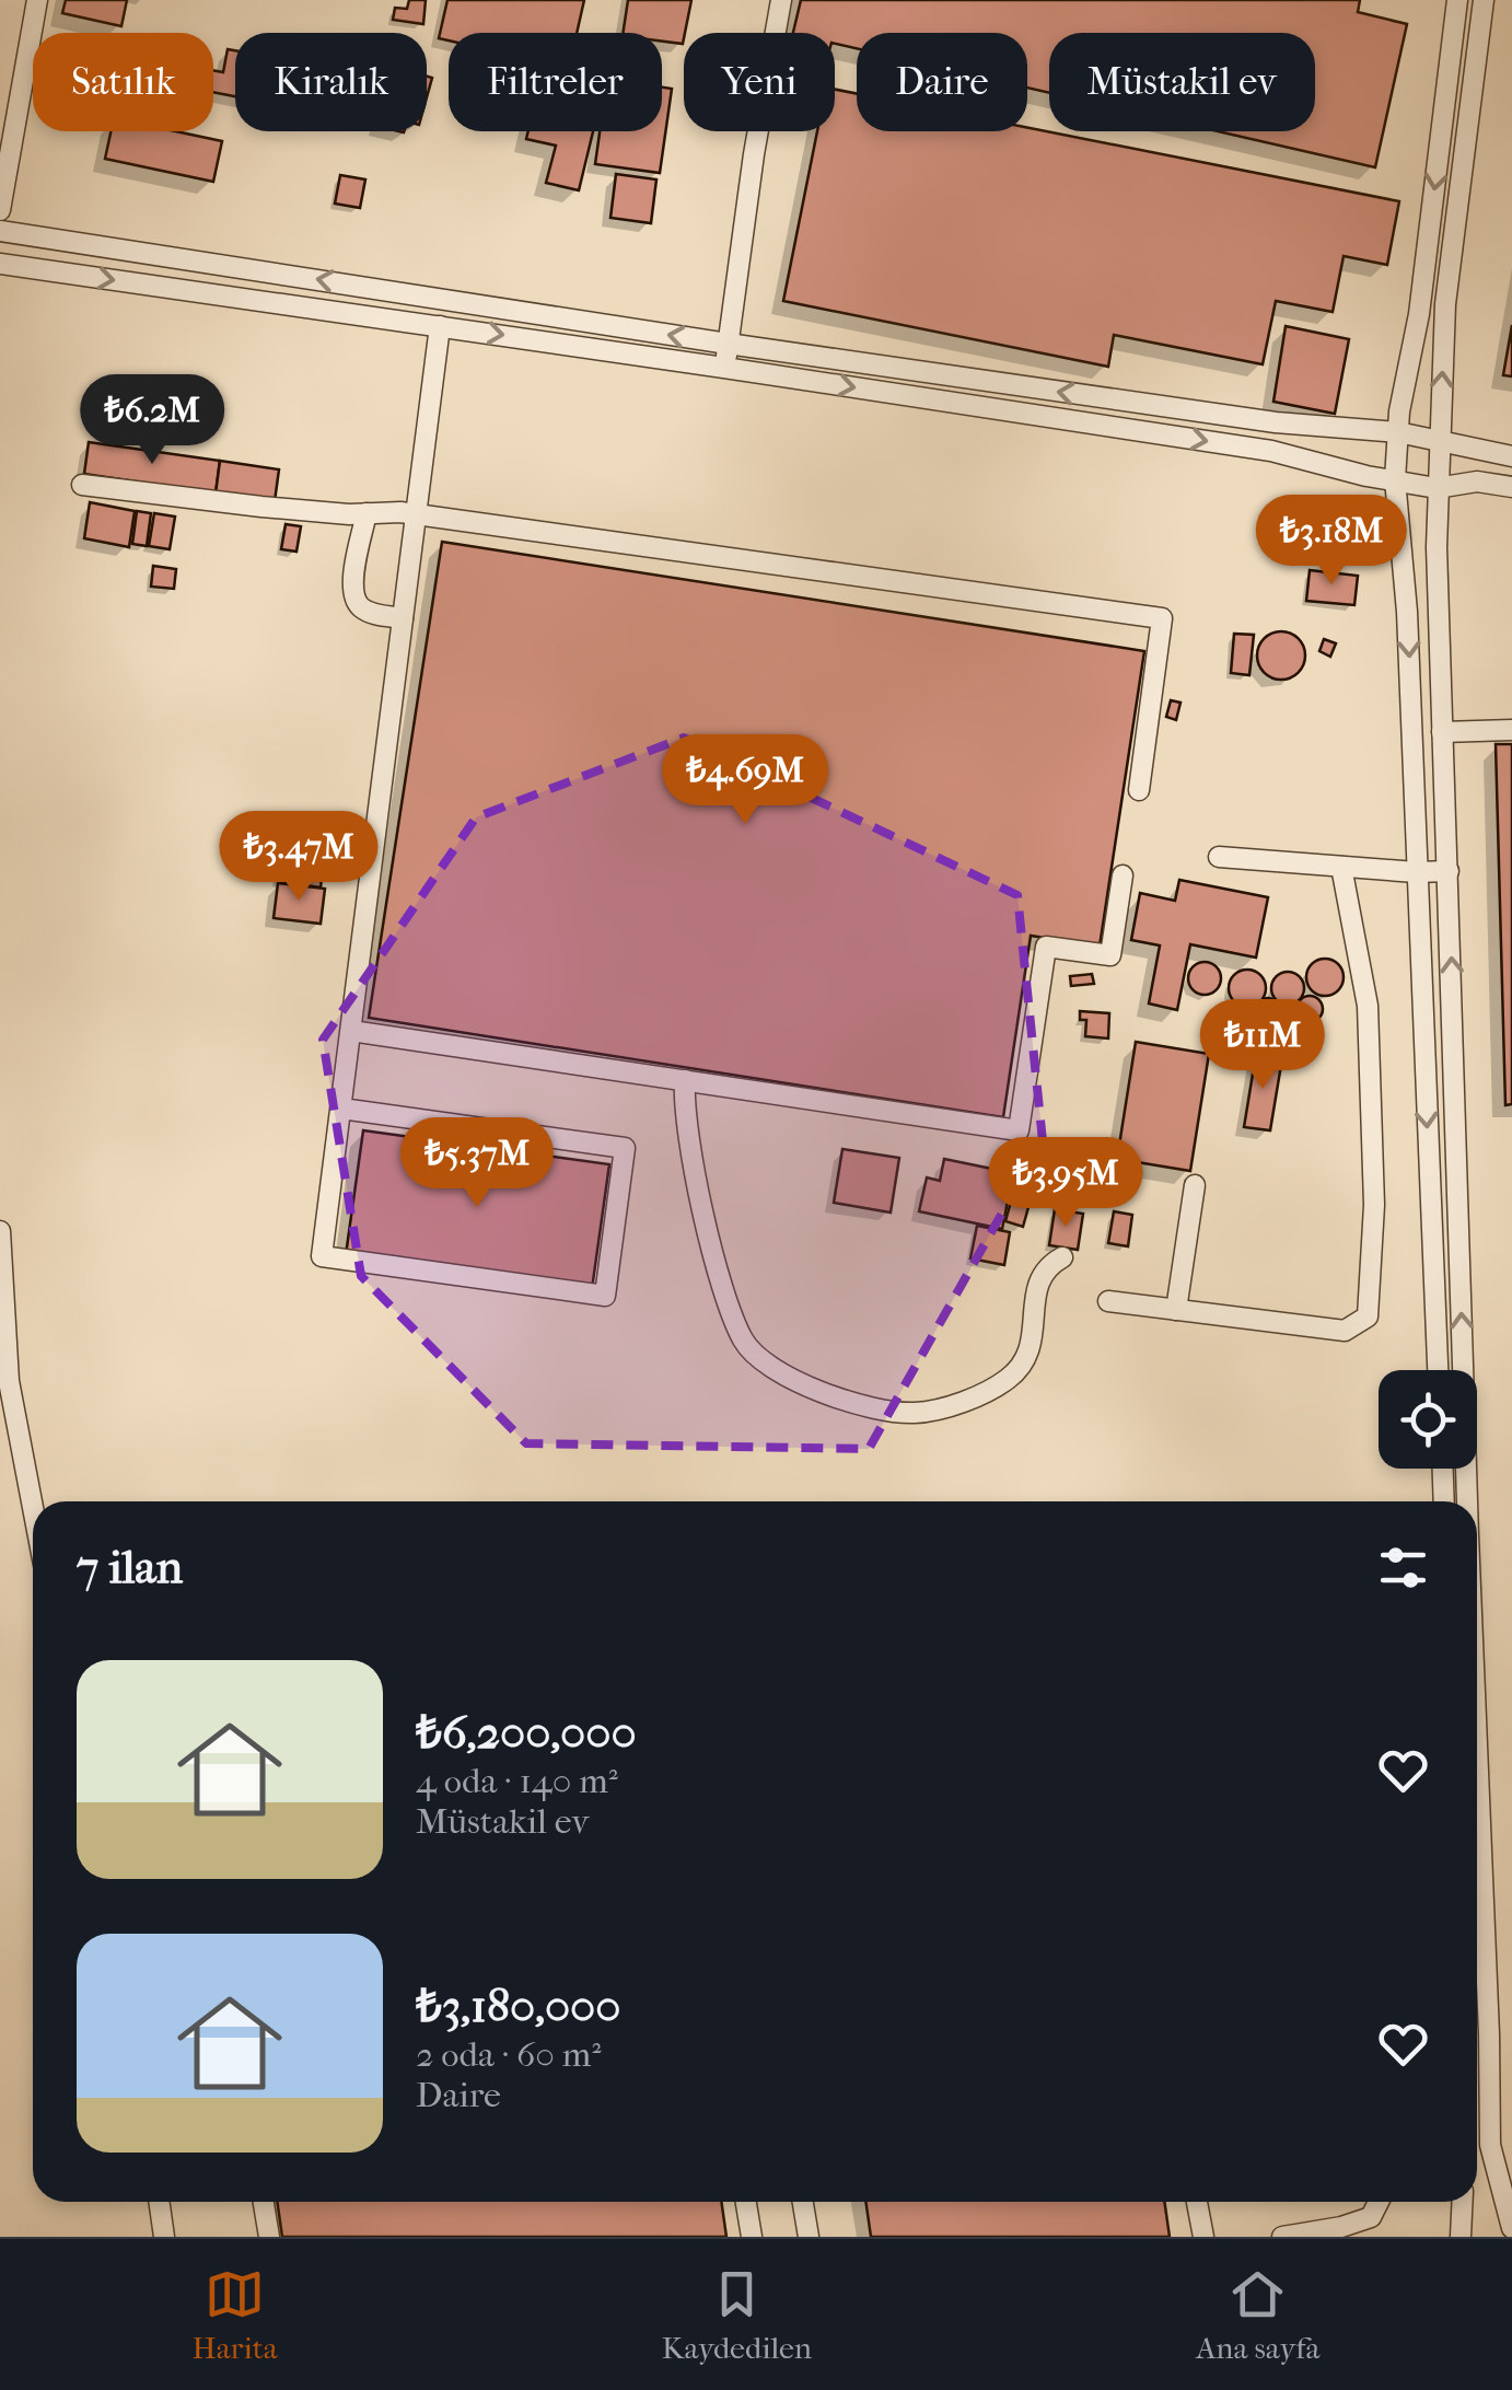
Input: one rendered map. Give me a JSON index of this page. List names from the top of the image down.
{
  "page": {
    "chip": [
      "Satılık",
      "Kiralık",
      "Filtreler",
      "Yeni",
      "Daire",
      "Müstakil ev"
    ],
    "price": [
      "₺6.2M",
      "₺3.18M",
      "₺4.69M",
      "₺3.47M",
      "₺11M",
      "₺5.37M",
      "₺3.95M"
    ],
    "heading": "7 ilan",
    "list": [
      {
        "name": "₺6,200,000",
        "note": "4 oda · 140 m² · Müstakil ev"
      },
      {
        "name": "₺3,180,000",
        "note": "2 oda · 60 m² · Daire"
      }
    ],
    "tabs": ["Harita", "Kaydedilen", "Ana sayfa"]
  }
}
